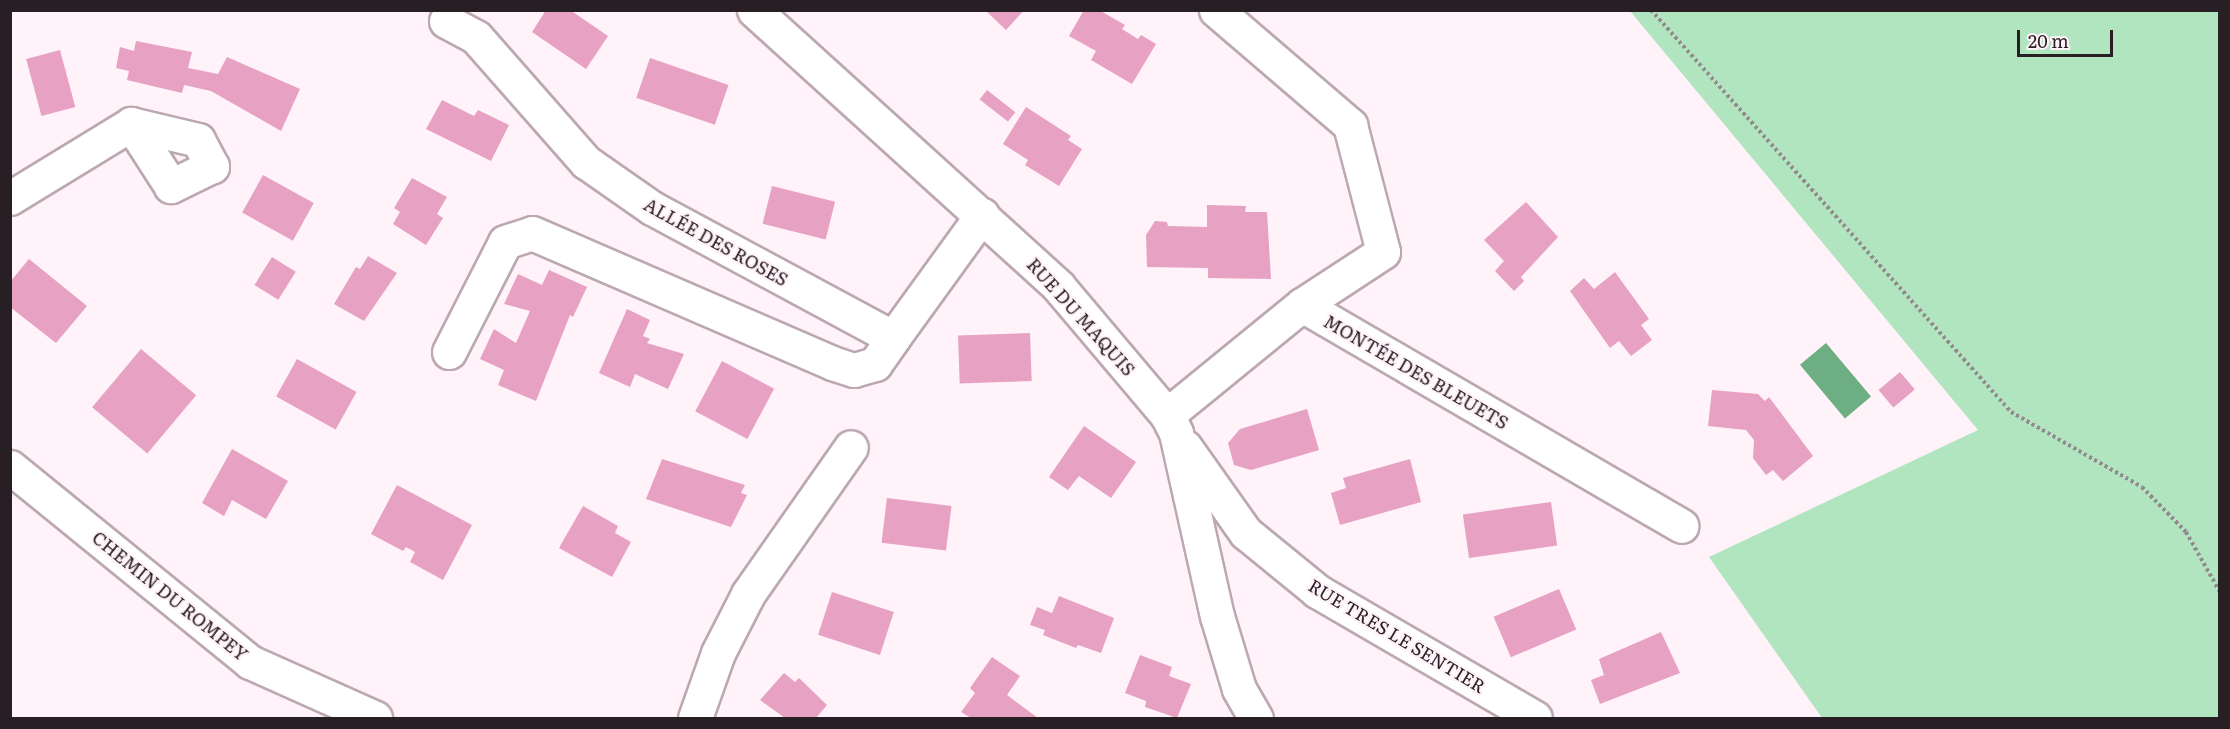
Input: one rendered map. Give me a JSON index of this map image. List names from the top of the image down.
{
  "streets": {
    "street": [
      "ALLÉE DES ROSES",
      "RUE DU MAQUIS",
      "MONTÉE DES BLEUETS",
      "CHEMIN DU ROMPEY",
      "RUE TRES LE SENTIER"
    ]
  },
  "crossings": [
    ["RUE DU MAQUIS", "RUE TRES LE SENTIER"]
  ],
  "scale_bar": "20 m"
}
